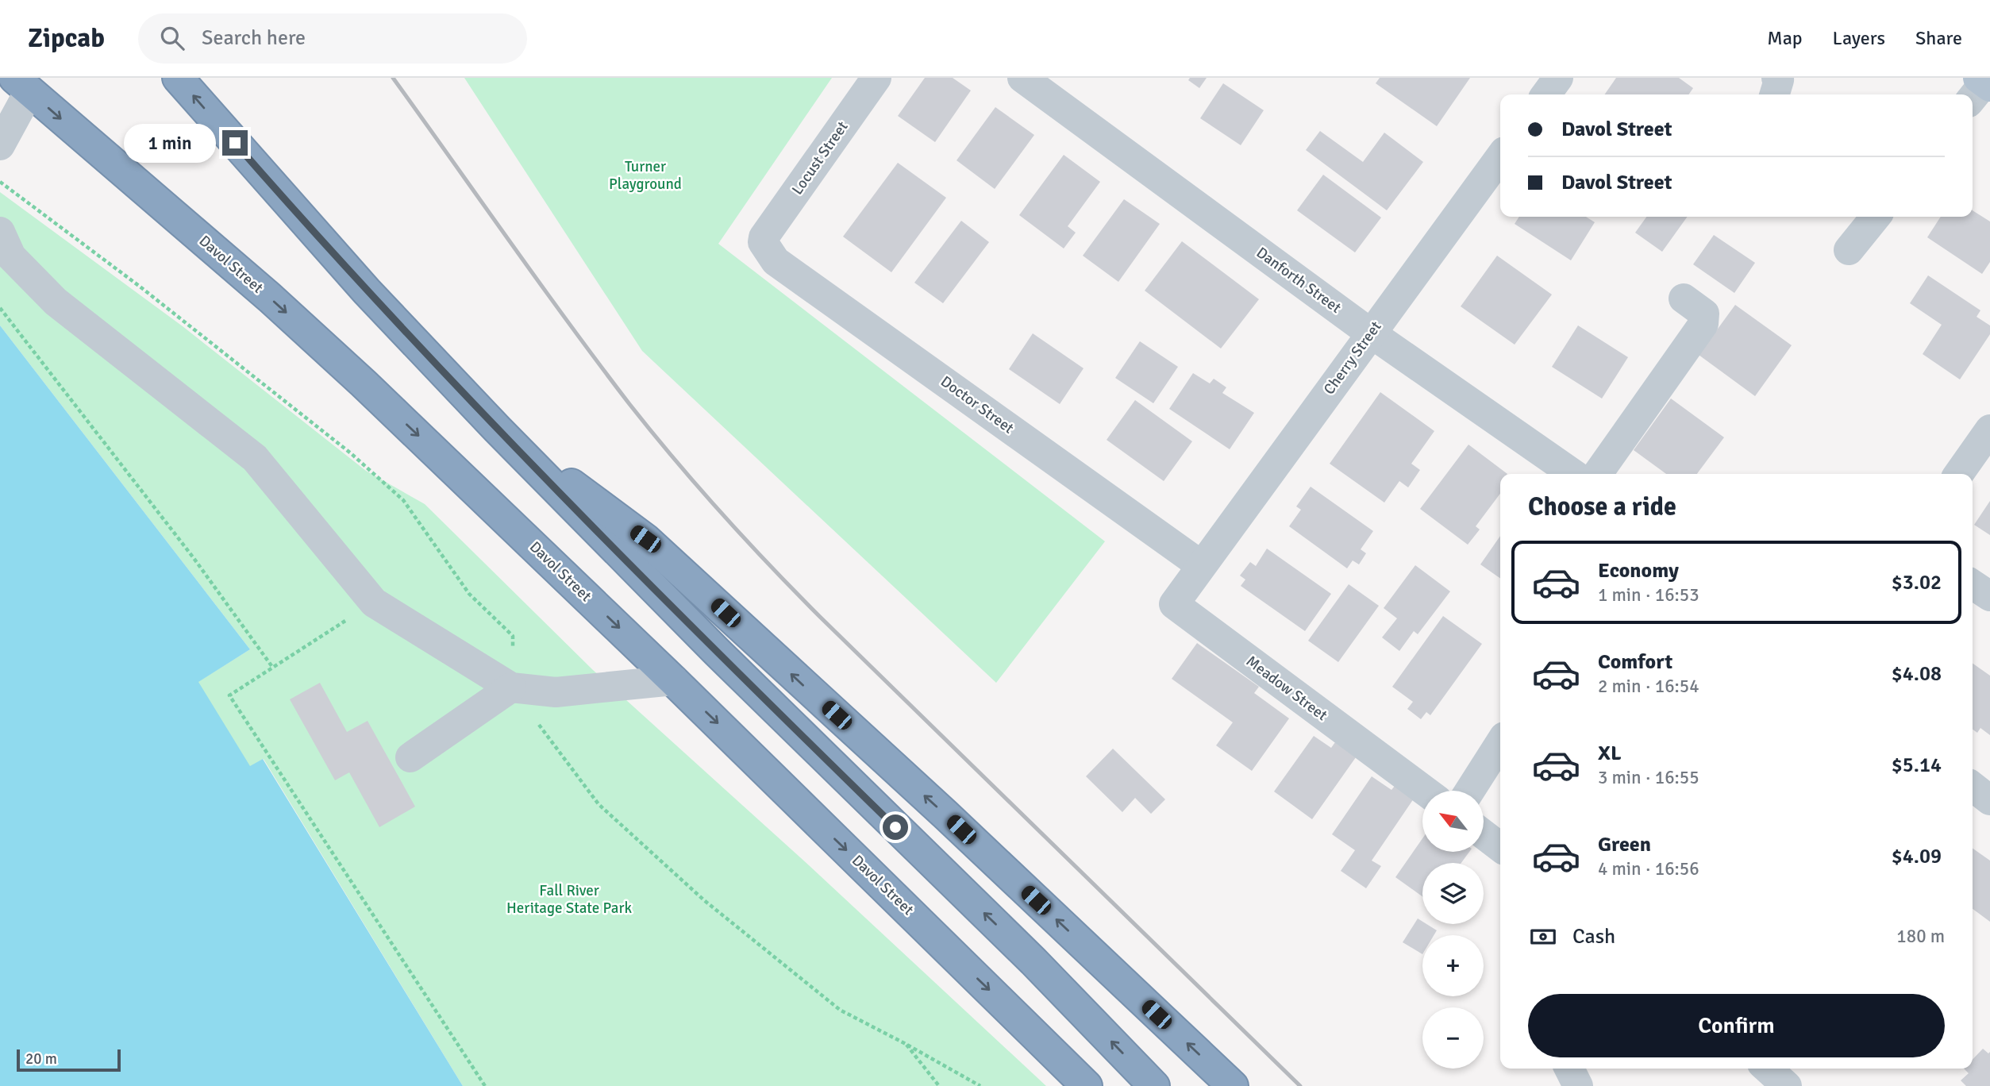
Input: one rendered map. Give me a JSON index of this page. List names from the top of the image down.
{
  "streets": {
    "highway": ["Davol Street"],
    "street": [
      "Locust Street",
      "Danforth Street",
      "Cherry Street",
      "Doctor Street",
      "Meadow Street"
    ]
  },
  "crossings": [
    ["Locust Street", "Doctor Street"],
    ["Danforth Street", "Cherry Street"],
    ["Cherry Street", "Doctor Street"],
    ["Cherry Street", "Meadow Street"],
    ["Doctor Street", "Meadow Street"]
  ],
  "parks": ["Turner Playground", "Fall River Heritage State Park"],
  "scale_bar": "20 m",
  "north": "top left",
  "page": {
    "header": "Zipcab",
    "search": "Search here",
    "nav": ["Map", "Layers", "Share"],
    "banner": ["Davol Street", "Davol Street"],
    "bubble": "1 min",
    "heading": "Choose a ride",
    "list": [
      {
        "name": "Economy",
        "note": "1 min · 16:53",
        "value": "$3.02"
      },
      {
        "name": "Comfort",
        "note": "2 min · 16:54",
        "value": "$4.08"
      },
      {
        "name": "XL",
        "note": "3 min · 16:55",
        "value": "$5.14"
      },
      {
        "name": "Green",
        "note": "4 min · 16:56",
        "value": "$4.09"
      }
    ],
    "map_buttons": ["+", "−"],
    "pay": ["Cash", "180 m"],
    "buttons": "Confirm",
    "scale": "20 m"
  }
}
